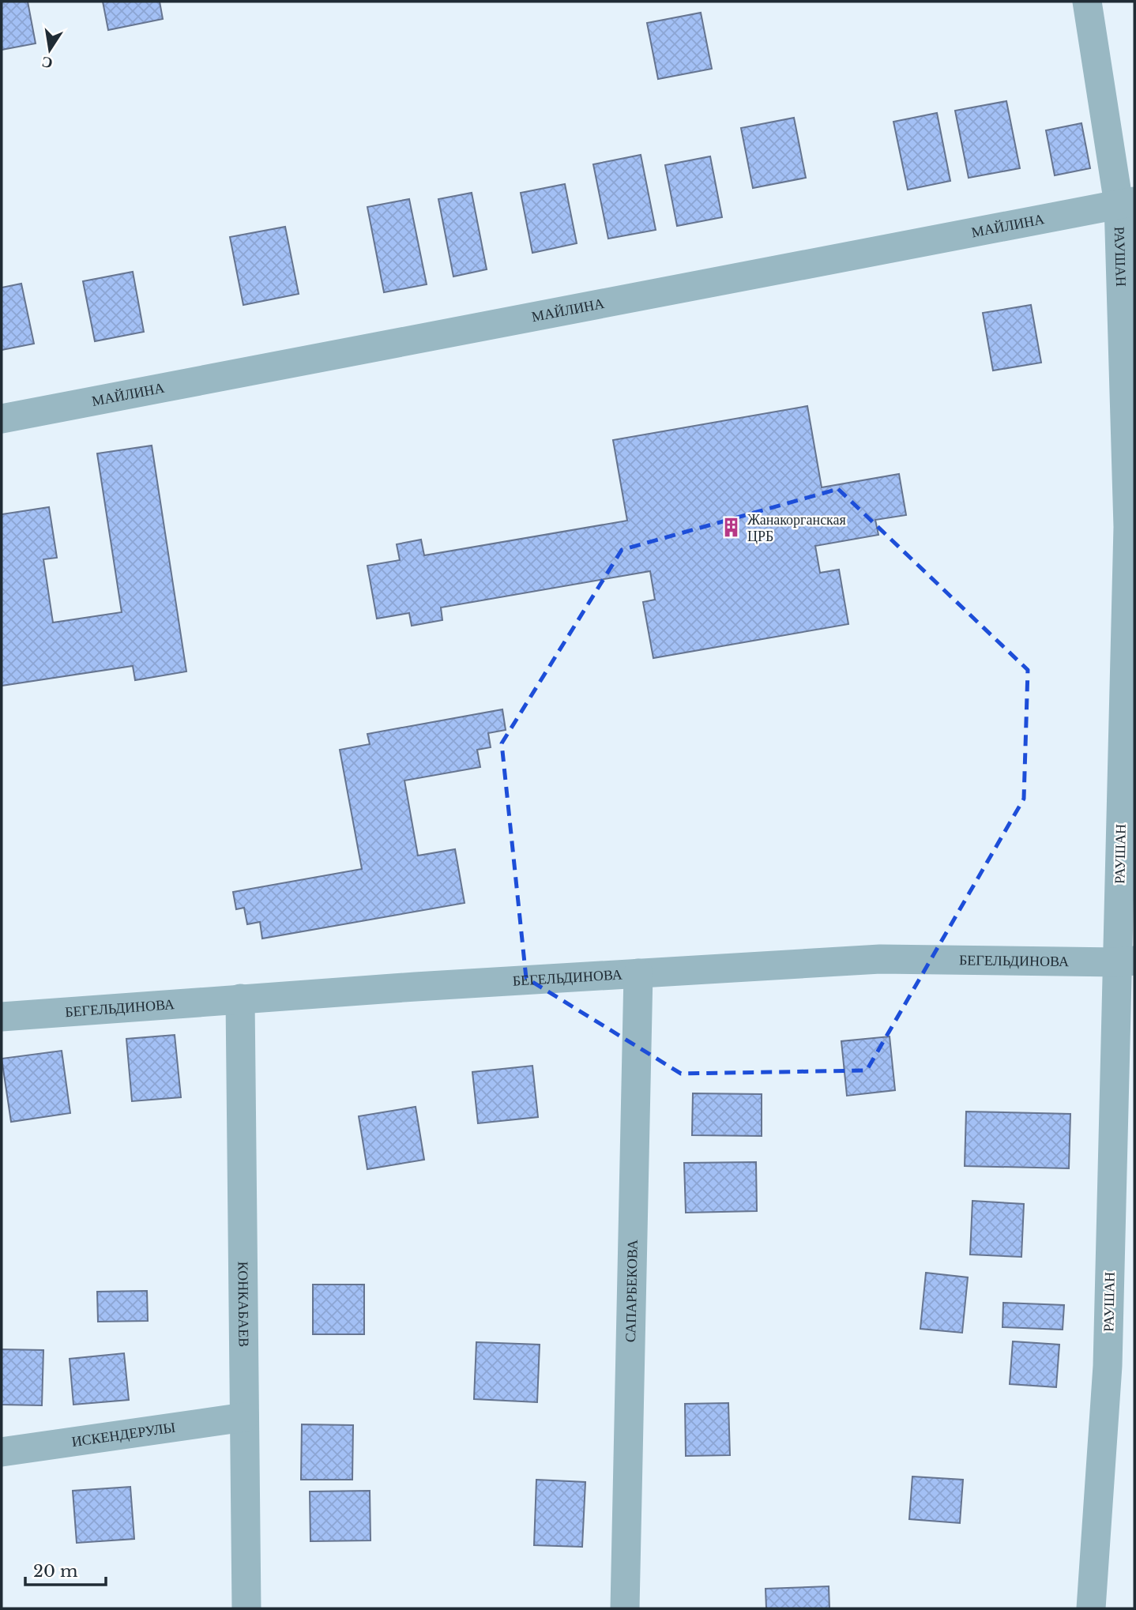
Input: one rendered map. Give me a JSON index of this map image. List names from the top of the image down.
{
  "streets": {
    "street": [
      "МАЙЛИНА",
      "РАУШАН",
      "БЕГЕЛЬДИНОВА",
      "САПАРБЕКОВА",
      "КОНКАБАЕВ",
      "ИСКЕНДЕРУЛЫ"
    ]
  },
  "crossings": [
    ["МАЙЛИНА", "РАУШАН"],
    ["РАУШАН", "БЕГЕЛЬДИНОВА"],
    ["БЕГЕЛЬДИНОВА", "САПАРБЕКОВА"],
    ["БЕГЕЛЬДИНОВА", "КОНКАБАЕВ"],
    ["КОНКАБАЕВ", "ИСКЕНДЕРУЛЫ"]
  ],
  "places": {
    "building": ["Жанакорганская ЦРБ"]
  },
  "scale_bar": "20 m",
  "north": "bottom"
}
